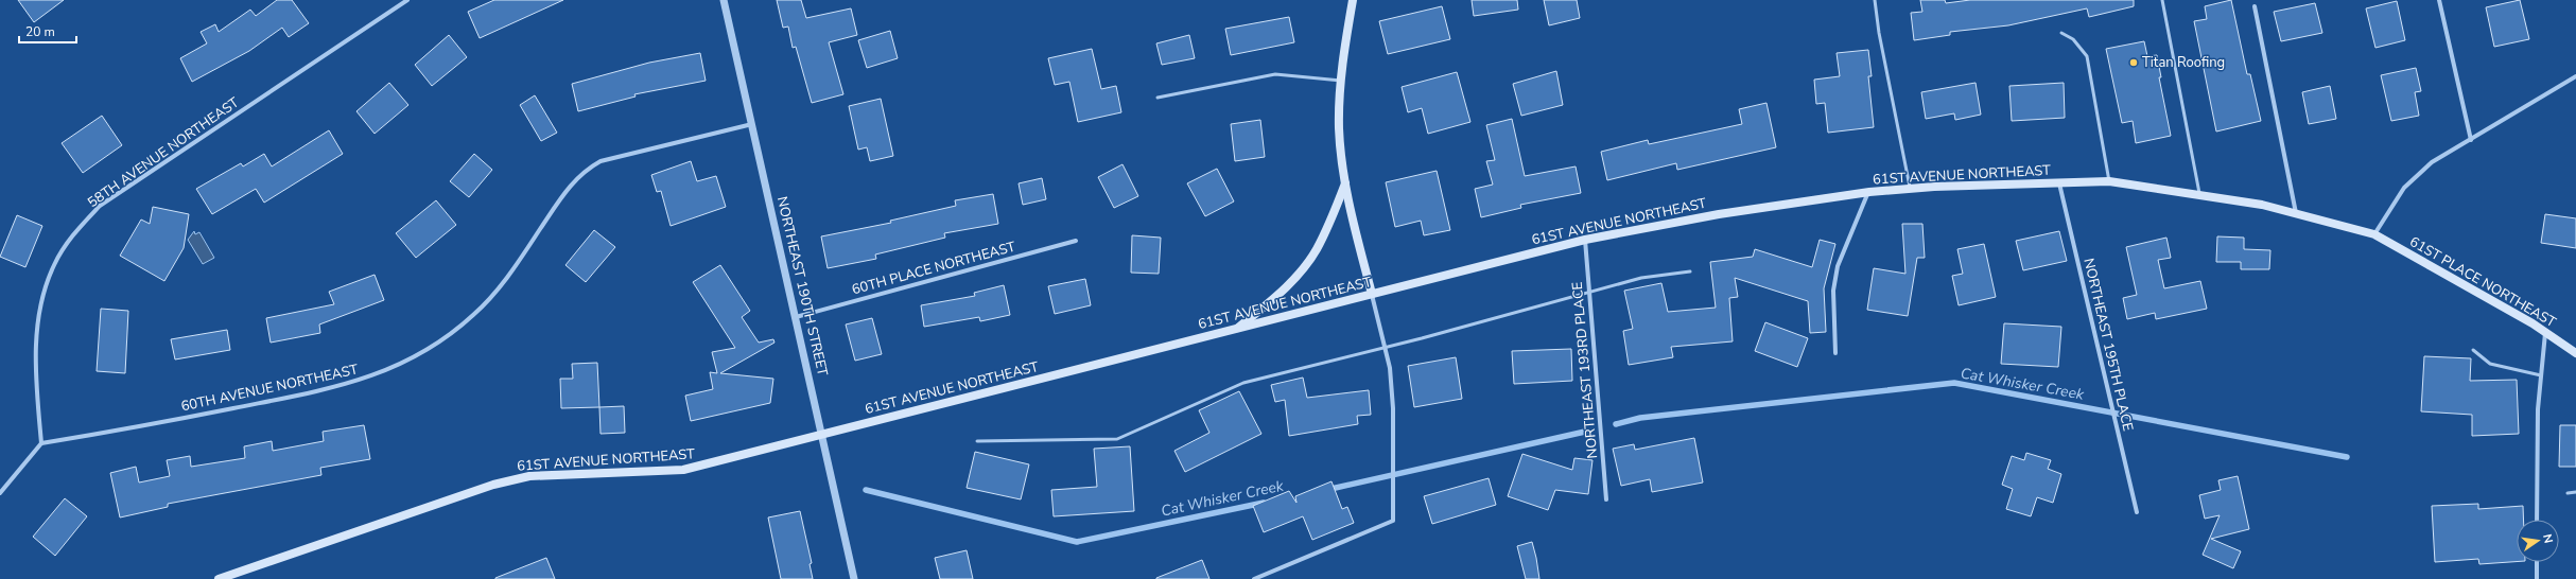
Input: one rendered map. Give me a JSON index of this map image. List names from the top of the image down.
{
  "streets": {
    "main road": ["61ST AVENUE NORTHEAST", "61ST PLACE NORTHEAST"],
    "street": [
      "58TH AVENUE NORTHEAST",
      "60TH PLACE NORTHEAST",
      "NORTHEAST 190TH STREET",
      "NORTHEAST 195TH PLACE",
      "NORTHEAST 193RD PLACE",
      "60TH AVENUE NORTHEAST"
    ]
  },
  "crossings": [
    ["58TH AVENUE NORTHEAST", "60TH AVENUE NORTHEAST"],
    ["61ST AVENUE NORTHEAST", "61ST PLACE NORTHEAST"],
    ["61ST AVENUE NORTHEAST", "NORTHEAST 190TH STREET"],
    ["61ST AVENUE NORTHEAST", "NORTHEAST 195TH PLACE"],
    ["61ST AVENUE NORTHEAST", "NORTHEAST 193RD PLACE"],
    ["60TH PLACE NORTHEAST", "NORTHEAST 190TH STREET"],
    ["NORTHEAST 190TH STREET", "60TH AVENUE NORTHEAST"]
  ],
  "water": ["Cat Whisker Creek"],
  "places": ["Titan Roofing"],
  "scale_bar": "20 m",
  "north": "right"
}
